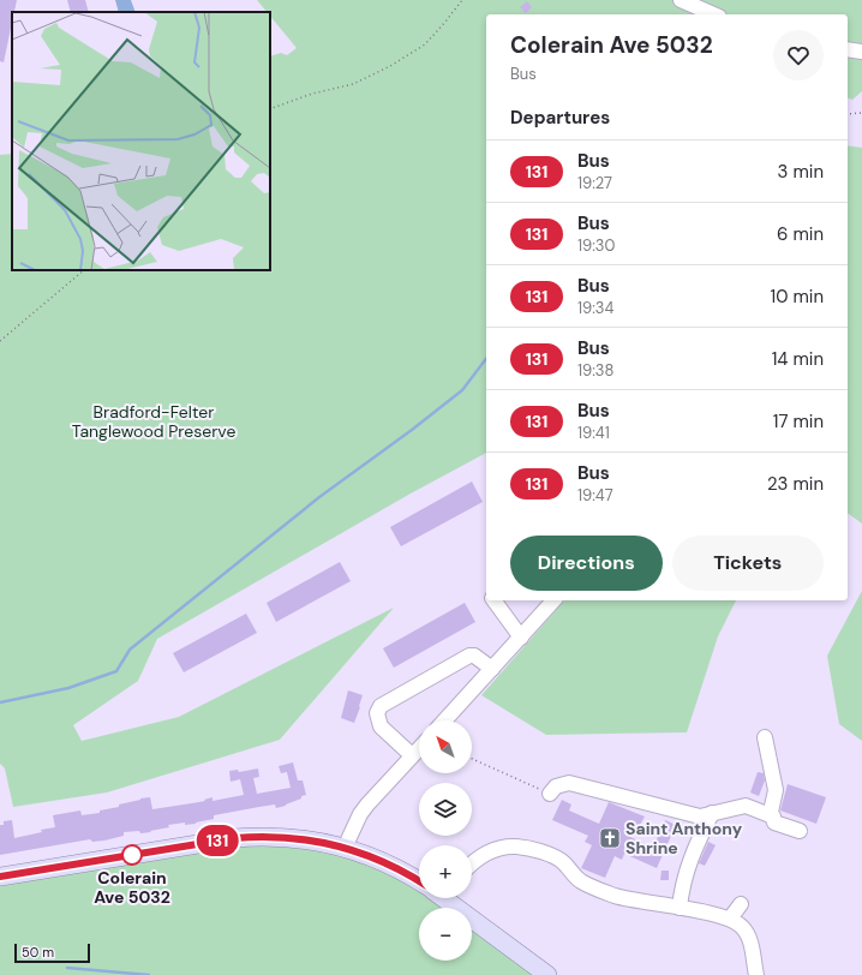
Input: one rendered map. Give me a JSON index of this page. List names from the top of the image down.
{
  "parks": ["Bradford-Felter Tanglewood Preserve"],
  "places": {
    "church": ["Saint Anthony Shrine"],
    "other": ["Colerain Ave 5032"]
  },
  "lines": ["bus line 131"],
  "scale_bar": "50 m",
  "north": "top left",
  "page": {
    "on_map": "131",
    "heading": [
      ["Colerain Ave 5032", "Bus"],
      "Departures"
    ],
    "list": [
      {
        "mark": "131",
        "name": "Bus",
        "note": "19:27",
        "value": "3 min"
      },
      {
        "mark": "131",
        "name": "Bus",
        "note": "19:30",
        "value": "6 min"
      },
      {
        "mark": "131",
        "name": "Bus",
        "note": "19:34",
        "value": "10 min"
      },
      {
        "mark": "131",
        "name": "Bus",
        "note": "19:38",
        "value": "14 min"
      },
      {
        "mark": "131",
        "name": "Bus",
        "note": "19:41",
        "value": "17 min"
      },
      {
        "mark": "131",
        "name": "Bus",
        "note": "19:47",
        "value": "23 min"
      }
    ],
    "buttons": ["Directions", "Tickets"],
    "map_buttons": ["+", "−"],
    "scale": "50 m"
  }
}
